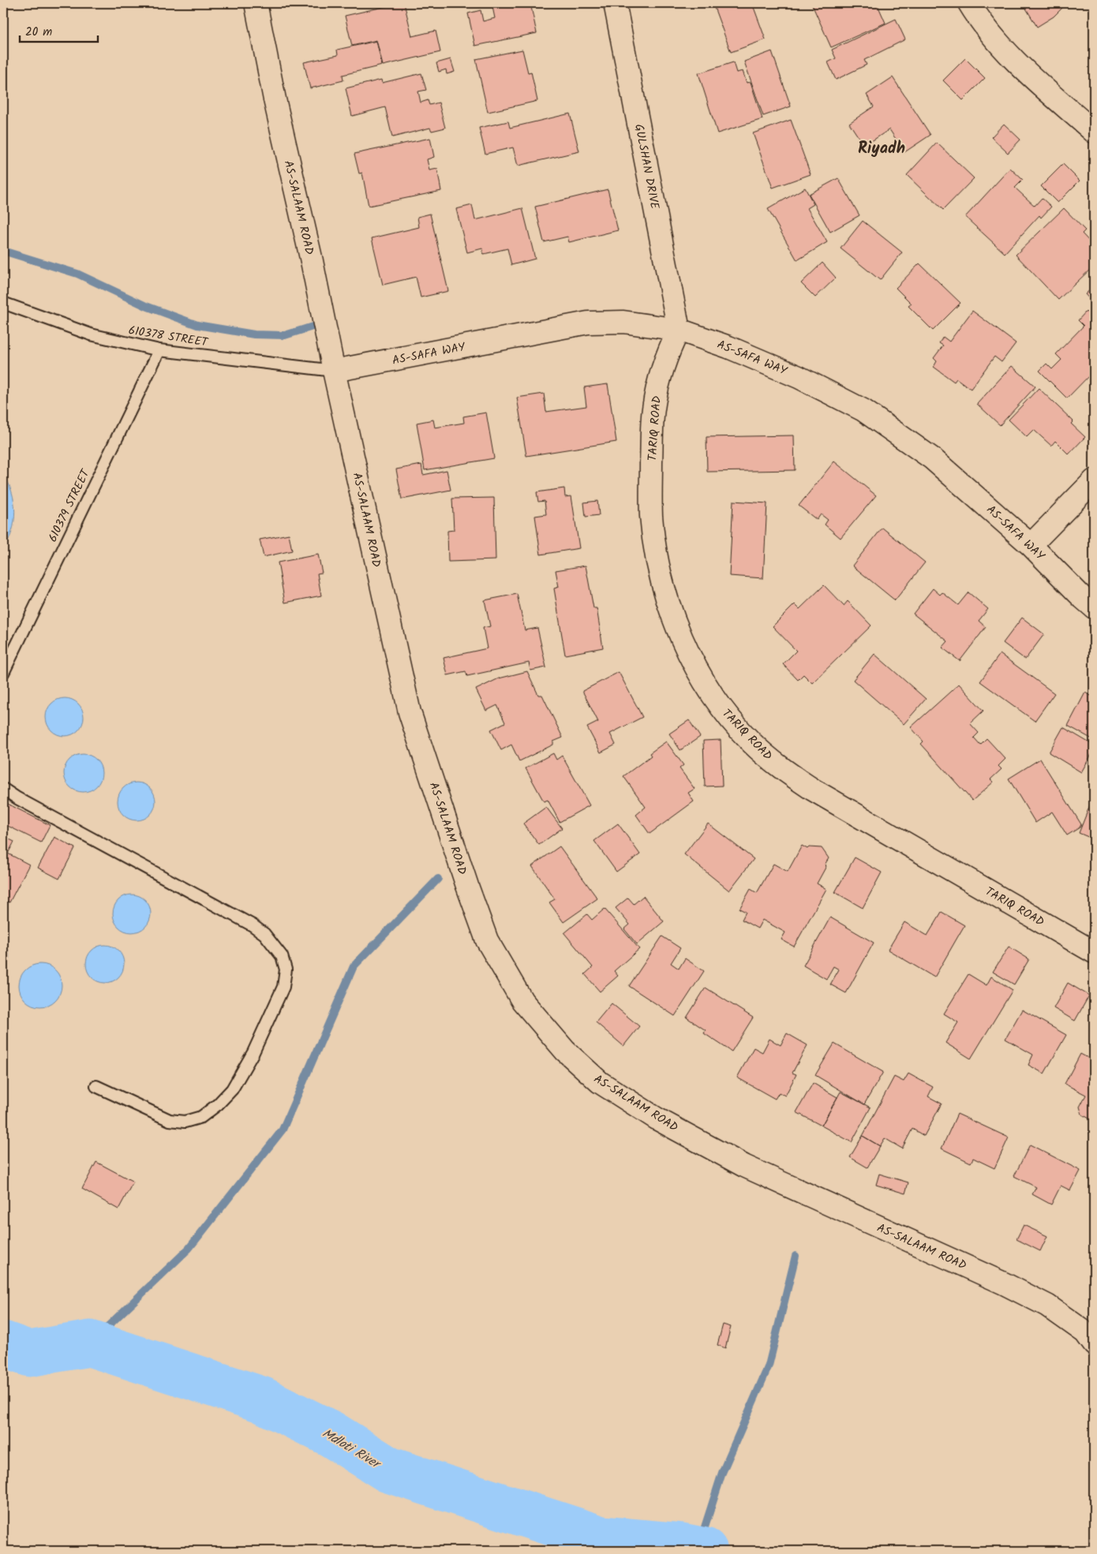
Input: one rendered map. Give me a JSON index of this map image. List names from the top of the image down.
{
  "streets": {
    "street": [
      "GULSHAN DRIVE",
      "AS-SALAAM ROAD",
      "AS-SAFA WAY",
      "TARIQ ROAD"
    ],
    "lane": ["610378 STREET", "610379 STREET"]
  },
  "crossings": [
    ["GULSHAN DRIVE", "AS-SAFA WAY"],
    ["GULSHAN DRIVE", "TARIQ ROAD"],
    ["AS-SALAAM ROAD", "610378 STREET"],
    ["AS-SALAAM ROAD", "AS-SAFA WAY"],
    ["610378 STREET", "AS-SAFA WAY"],
    ["610378 STREET", "610379 STREET"],
    ["AS-SAFA WAY", "TARIQ ROAD"]
  ],
  "districts": ["Riyadh"],
  "water": ["Mdloti River"],
  "scale_bar": "20 m"
}
